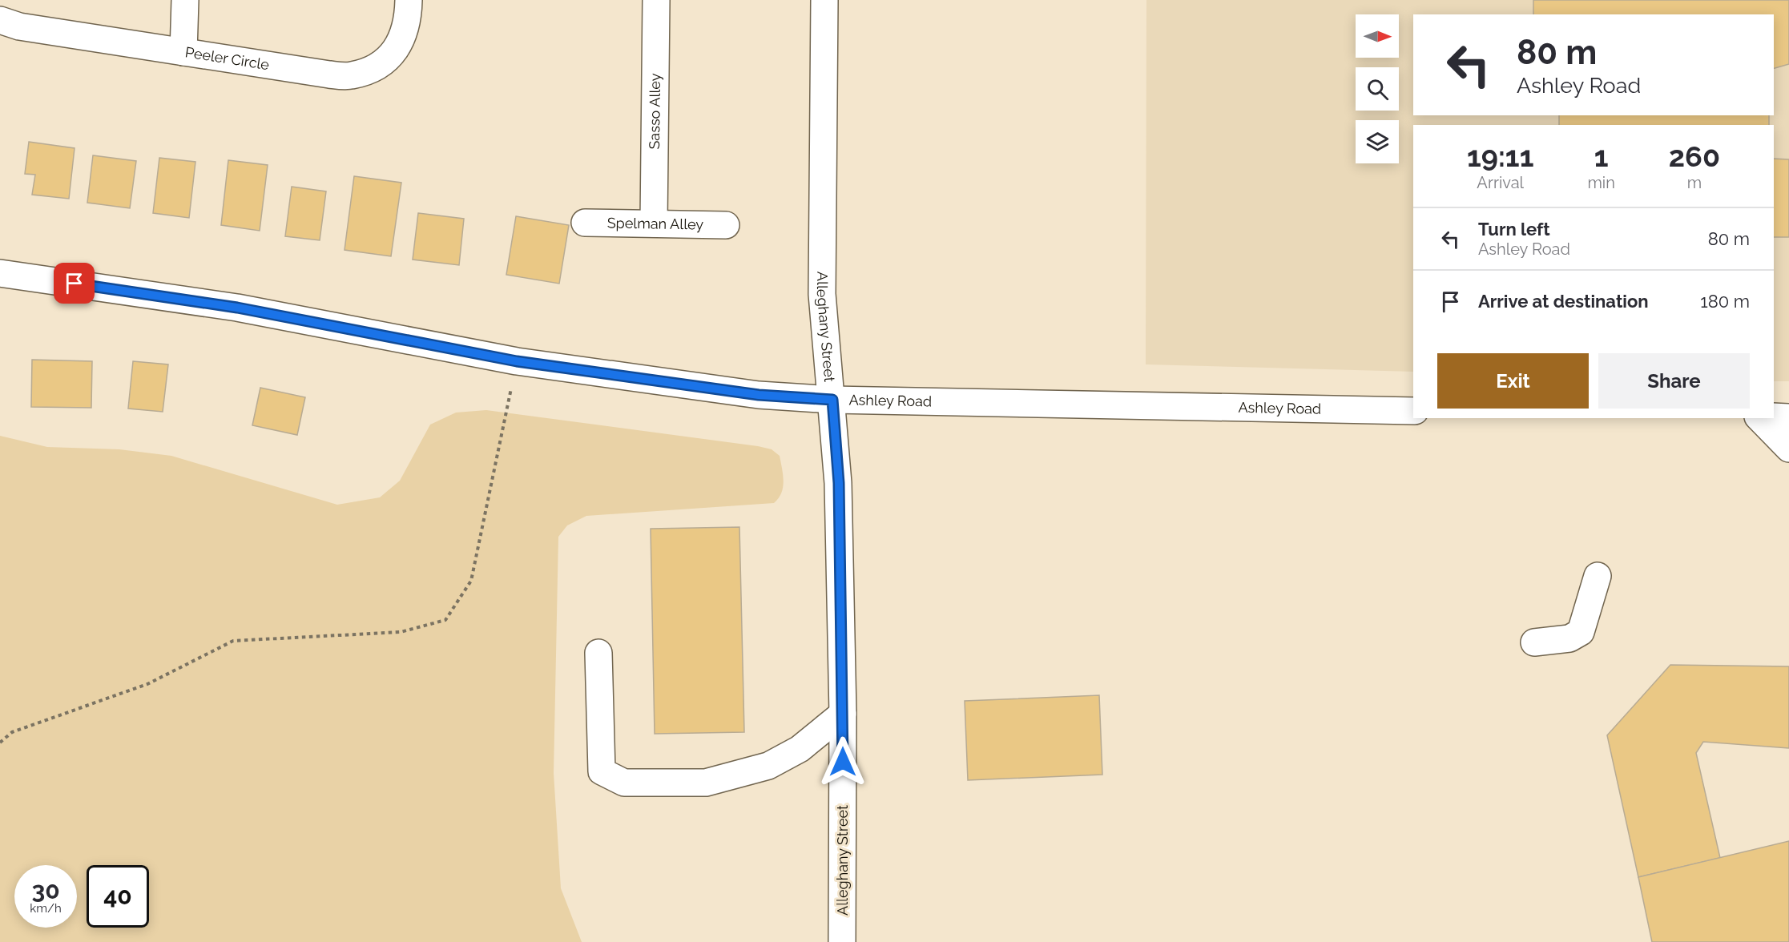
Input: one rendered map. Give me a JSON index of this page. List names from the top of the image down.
{
  "streets": {
    "street": [
      "Peeler Circle",
      "Sasso Alley",
      "Spelman Alley",
      "Alleghany Street",
      "Ashley Road"
    ]
  },
  "crossings": [
    ["Sasso Alley", "Spelman Alley"],
    ["Alleghany Street", "Ashley Road"]
  ],
  "north": "right",
  "page": {
    "turn": ["80 m", "Ashley Road"],
    "eta": [
      "19:11",
      "Arrival",
      "1",
      "min",
      "260",
      "m"
    ],
    "list": [
      {
        "name": "Turn left",
        "note": "Ashley Road",
        "value": "80 m"
      },
      {
        "name": "Arrive at destination",
        "value": "180 m"
      }
    ],
    "buttons": ["Exit", "Share"],
    "speed": "30 km/h",
    "limit": "40"
  }
}
